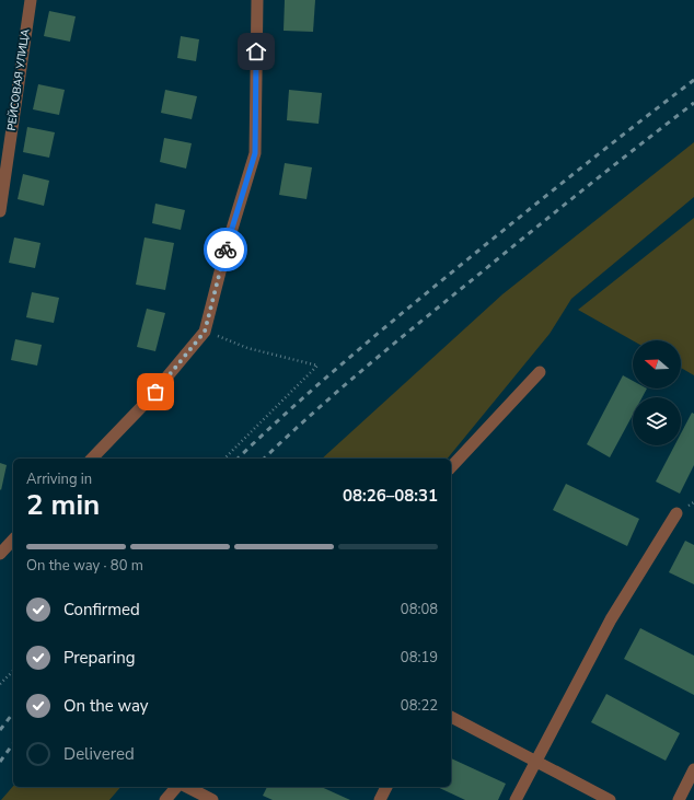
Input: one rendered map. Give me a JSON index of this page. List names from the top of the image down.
{
  "streets": {
    "street": ["РЕЙСОВАЯ УЛИЦА"]
  },
  "north": "left",
  "page": {
    "heading": ["2 min", "Arriving in", "08:26–08:31"],
    "bar": "On the way · 80 m",
    "list": [
      ["Confirmed", "08:08"],
      ["Preparing", "08:19"],
      ["On the way", "08:22"],
      "Delivered"
    ]
  }
}
